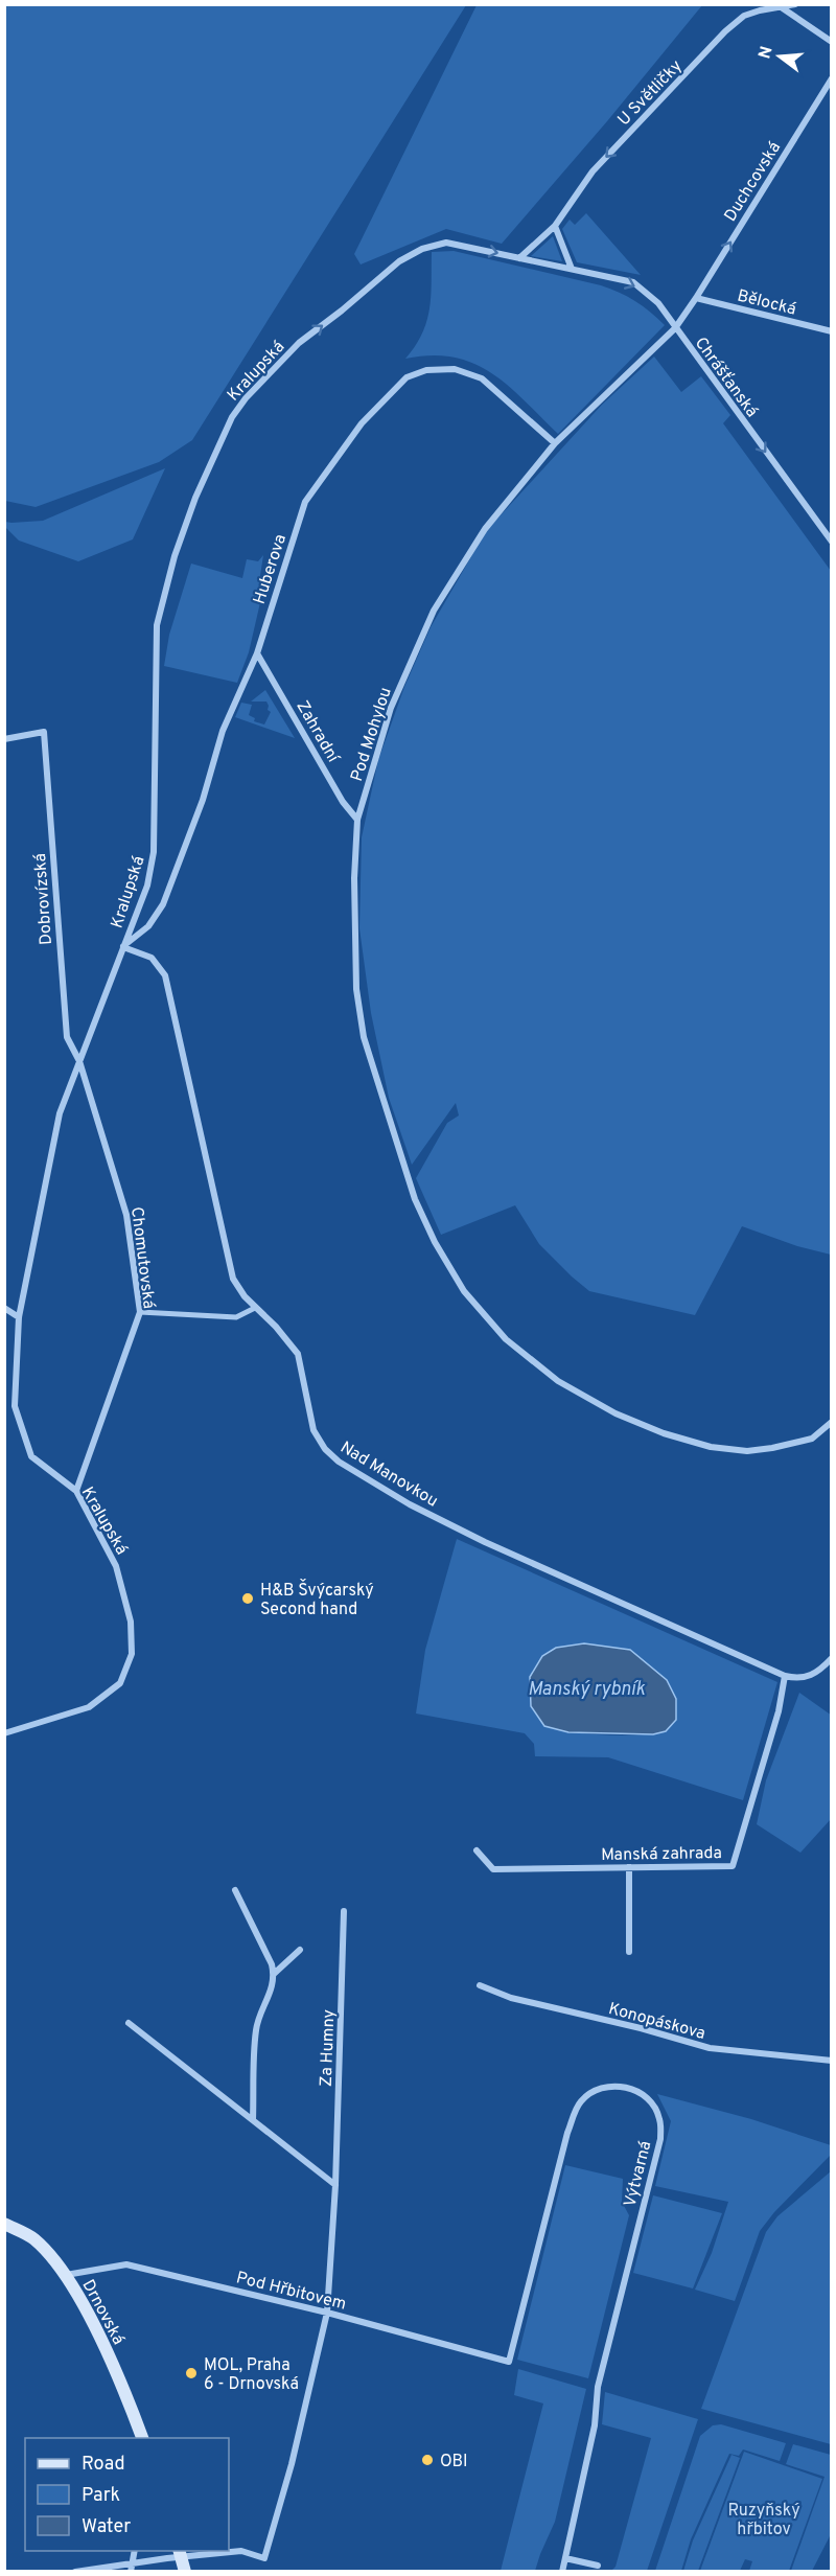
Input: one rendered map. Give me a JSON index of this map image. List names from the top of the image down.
{
  "streets": {
    "main road": ["Drnovská"],
    "street": [
      "U Světličky",
      "Duchcovská",
      "Bělocká",
      "Kralupská",
      "Chrášťanská",
      "Huberova",
      "Zahradní",
      "Pod Mohylou",
      "Dobrovízská",
      "Chomutovská",
      "Nad Manovkou",
      "Manská zahrada",
      "Konopáskova",
      "Za Humny",
      "Výtvarná",
      "Pod Hřbitovem"
    ]
  },
  "crossings": [
    ["U Světličky", "Kralupská"],
    ["Duchcovská", "Bělocká"],
    ["Duchcovská", "Chrášťanská"],
    ["Duchcovská", "Pod Mohylou"],
    ["Kralupská", "Chrášťanská"],
    ["Kralupská", "Huberova"],
    ["Kralupská", "Dobrovízská"],
    ["Kralupská", "Chomutovská"],
    ["Kralupská", "Nad Manovkou"],
    ["Chrášťanská", "Pod Mohylou"],
    ["Huberova", "Zahradní"],
    ["Huberova", "Pod Mohylou"],
    ["Huberova", "Nad Manovkou"],
    ["Zahradní", "Pod Mohylou"],
    ["Dobrovízská", "Chomutovská"],
    ["Nad Manovkou", "Manská zahrada"],
    ["Za Humny", "Pod Hřbitovem"],
    ["Výtvarná", "Pod Hřbitovem"],
    ["Pod Hřbitovem", "Drnovská"]
  ],
  "one_way": [
    "U Světličky",
    "Duchcovská",
    "Kralupská",
    "Chrášťanská"
  ],
  "water": ["Manský rybník"],
  "parks": ["Ruzyňský hřbitov"],
  "places": ["H&B Švýcarský Second hand", "MOL, Praha 6 - Drnovská", "OBI"],
  "legend": ["Road", "Park", "Water"],
  "north": "left"
}
